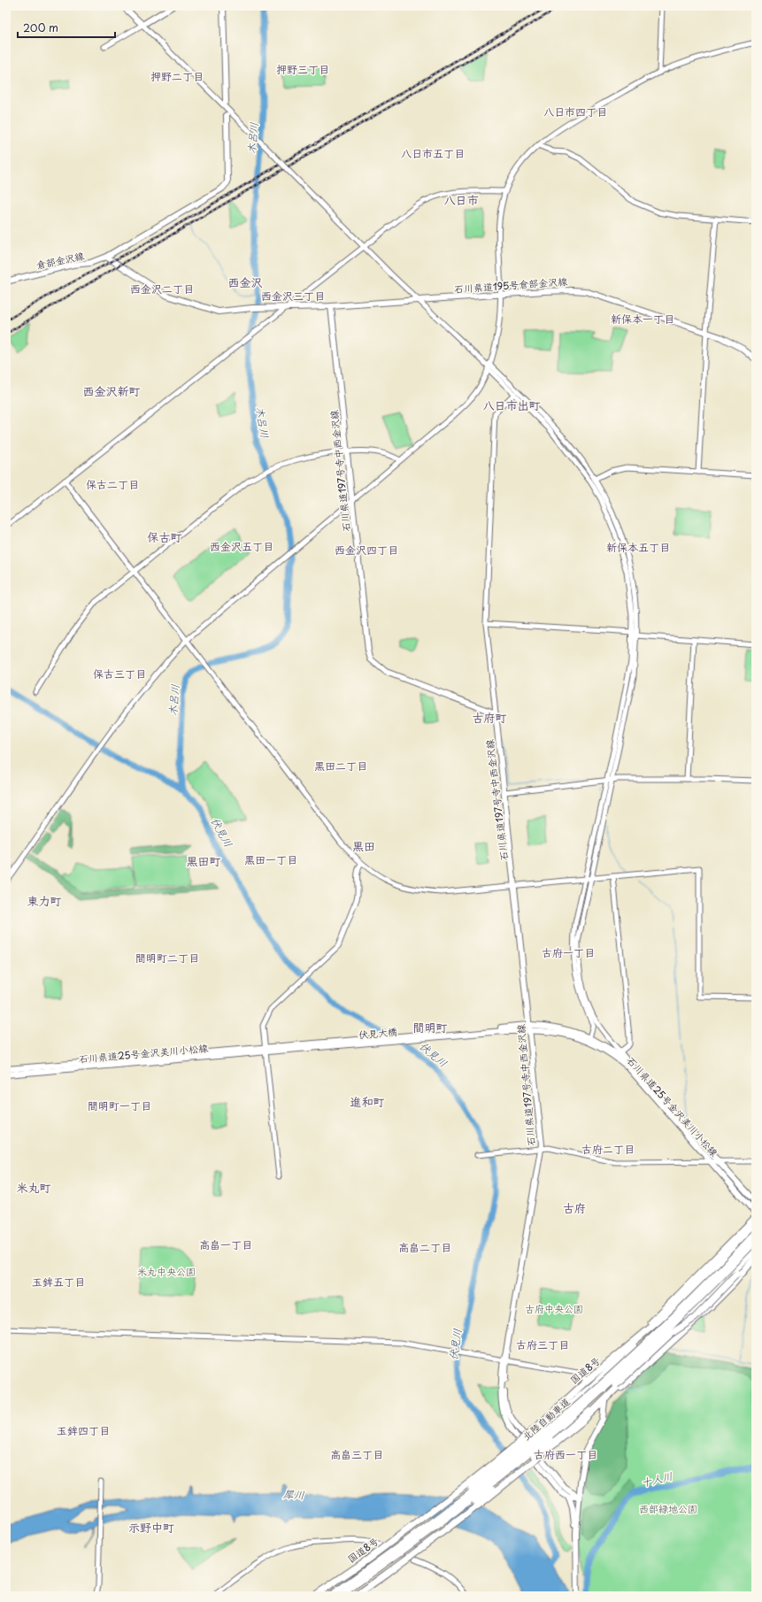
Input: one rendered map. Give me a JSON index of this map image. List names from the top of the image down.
{
  "streets": {
    "highway": ["国道8号", "北陸自動車道"],
    "main road": [
      "倉部金沢線",
      "石川県道195号倉部金沢線",
      "石川県道197号寺中西金沢線",
      "伏見大橋",
      "石川県道25号金沢美川小松線"
    ]
  },
  "crossings": [
    ["倉部金沢線", "石川県道195号倉部金沢線"],
    ["石川県道195号倉部金沢線", "石川県道197号寺中西金沢線"],
    ["石川県道197号寺中西金沢線", "石川県道25号金沢美川小松線"],
    ["伏見大橋", "石川県道25号金沢美川小松線"]
  ],
  "districts": [
    "押野三丁目",
    "押野二丁目",
    "八日市四丁目",
    "八日市五丁目",
    "八日市",
    "西金沢",
    "西金沢二丁目",
    "西金沢三丁目",
    "新保本一丁目",
    "西金沢新町",
    "八日市出町",
    "保古二丁目",
    "保古町",
    "西金沢五丁目",
    "新保本五丁目",
    "西金沢四丁目",
    "保古三丁目",
    "古府町",
    "黒田二丁目",
    "黒田",
    "黒田一丁目",
    "黒田町",
    "東力町",
    "古府一丁目",
    "間明町二丁目",
    "間明町",
    "進和町",
    "間明町一丁目",
    "古府二丁目",
    "米丸町",
    "古府",
    "高畠一丁目",
    "高畠二丁目",
    "玉鉾五丁目",
    "古府三丁目",
    "玉鉾四丁目",
    "高畠三丁目",
    "古府西一丁目",
    "示野中町"
  ],
  "water": [
    "木呂川",
    "伏見川",
    "十人川",
    "犀川"
  ],
  "parks": ["米丸中央公園", "古府中央公園", "西部緑地公園"],
  "scale_bar": "200 m"
}
